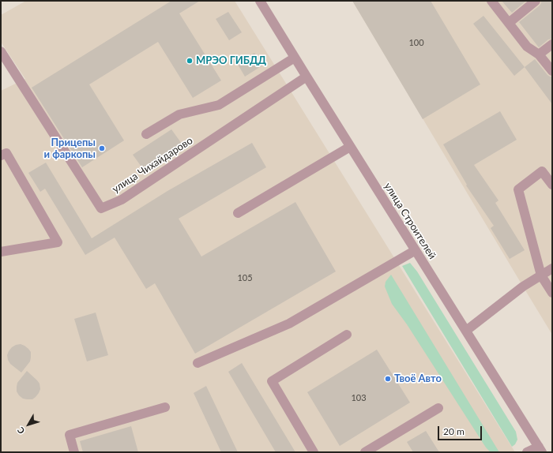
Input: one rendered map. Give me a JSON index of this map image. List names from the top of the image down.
{
  "streets": {
    "street": ["улица Чихайдарово", "улица Строителей"]
  },
  "crossings": [
    ["улица Чихайдарово", "улица Строителей"]
  ],
  "places": ["МРЭО ГИБДД", "Прицепы и фаркопы", "Твоё Авто"],
  "house_numbers": ["100", "105", "103"],
  "scale_bar": "20 m",
  "north": "bottom left"
}
